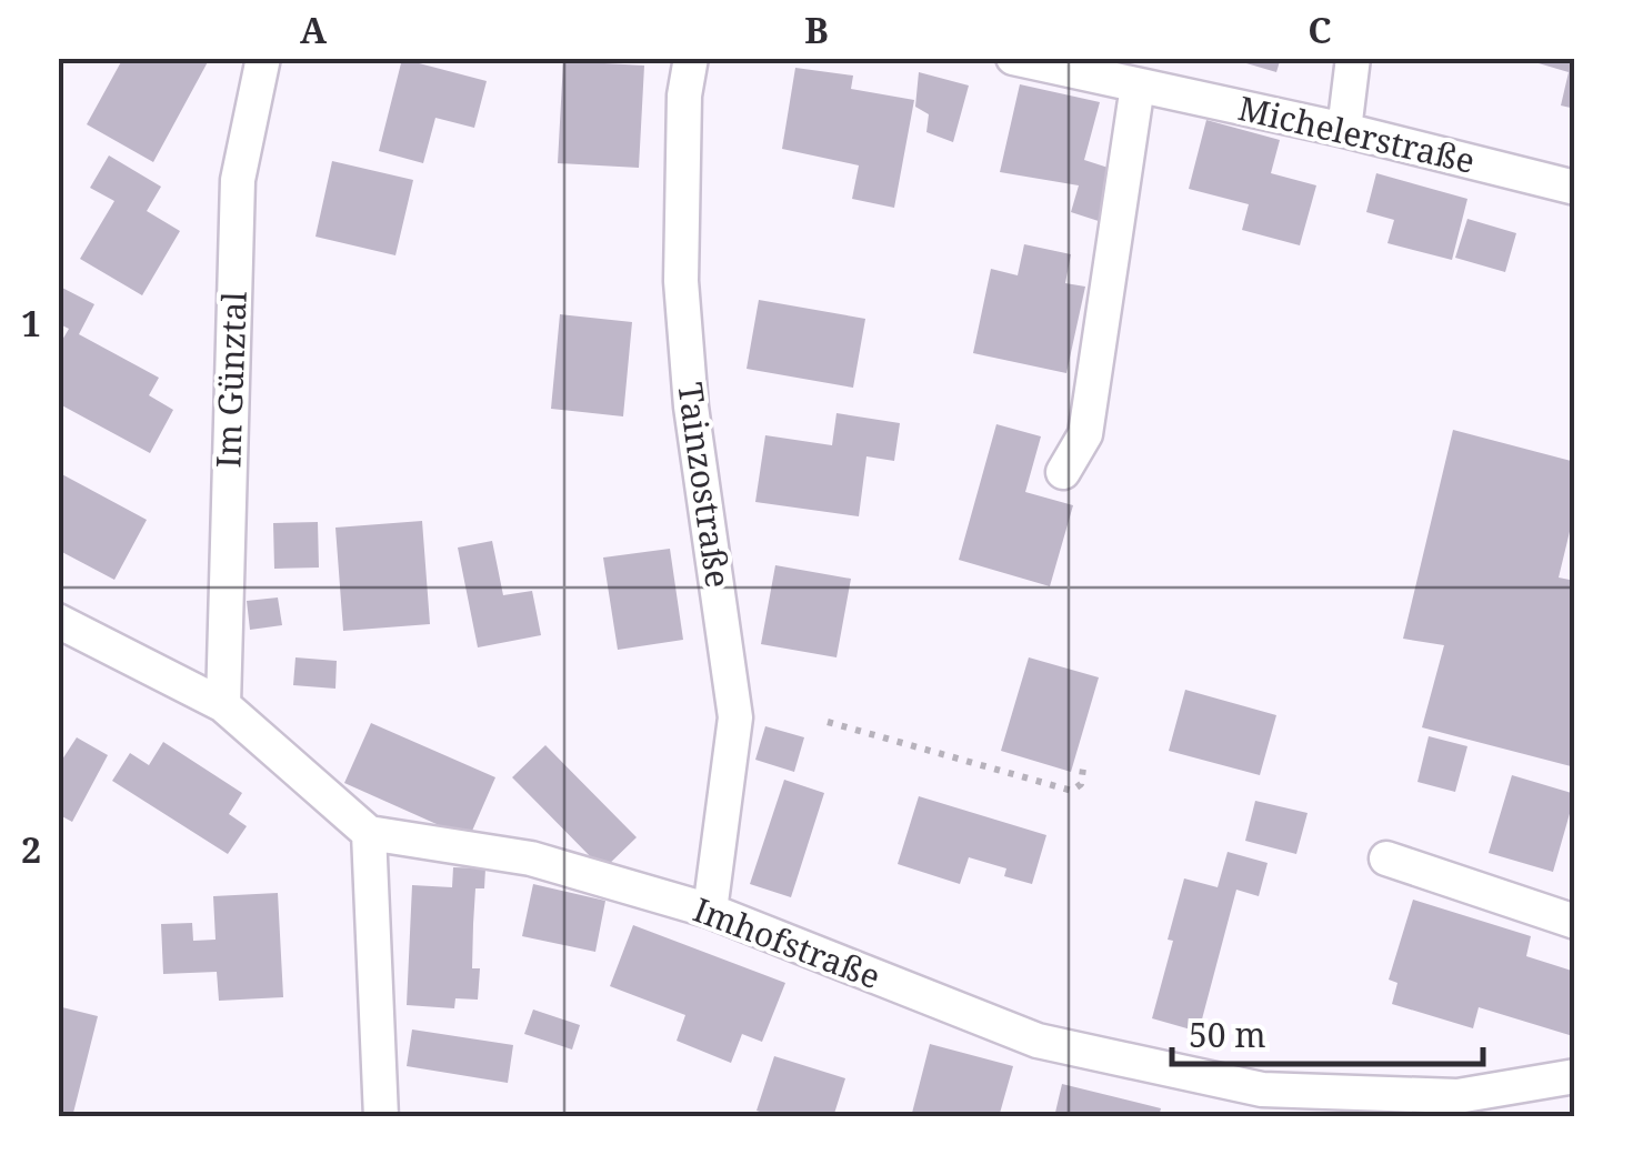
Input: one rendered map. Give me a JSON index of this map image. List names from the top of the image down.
{
  "streets": {
    "street": [
      "Michelerstraße",
      "Im Günztal",
      "Tainzostraße",
      "Imhofstraße"
    ]
  },
  "crossings": [
    ["Tainzostraße", "Imhofstraße"]
  ],
  "scale_bar": "50 m",
  "grid": {
    "columns": ["A", "B", "C"],
    "rows": ["1", "2"]
  }
}
